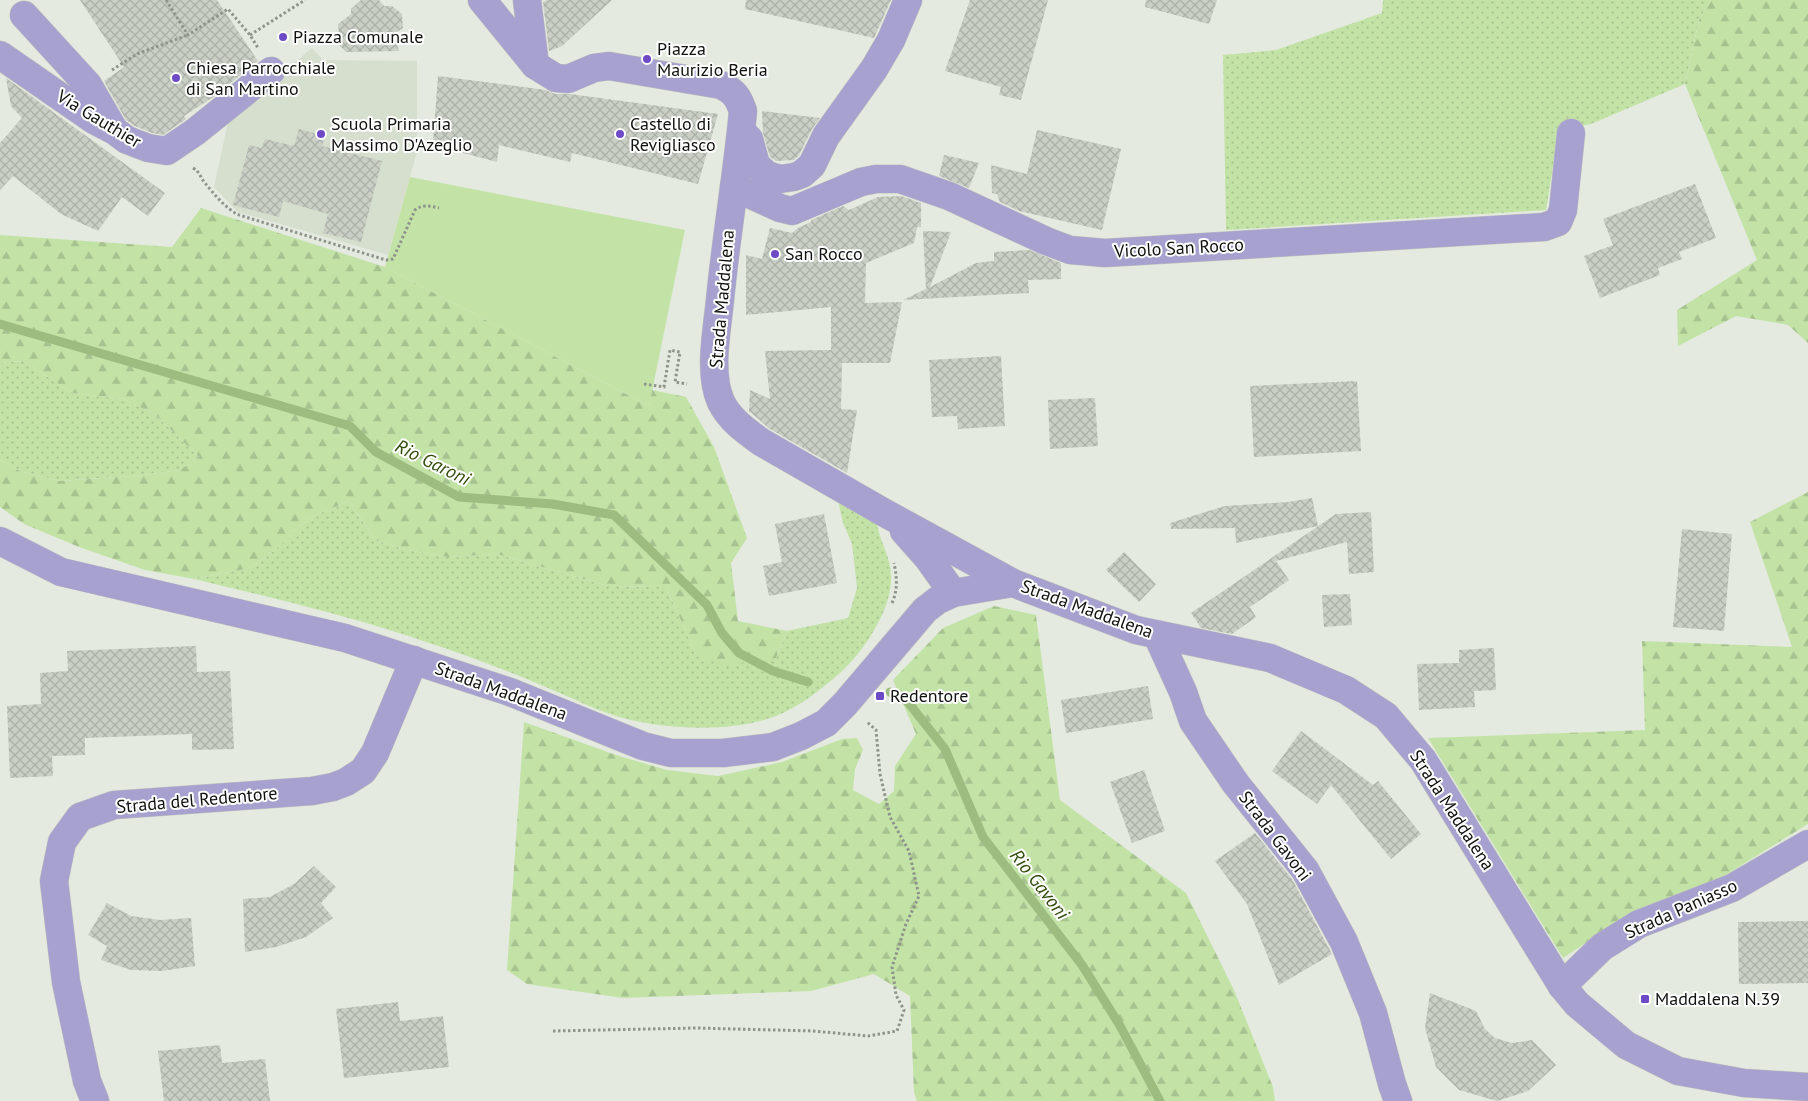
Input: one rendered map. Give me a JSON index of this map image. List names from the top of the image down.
{
  "streets": {
    "street": [
      "Via Gauthier",
      "Vicolo San Rocco",
      "Strada Maddalena",
      "Strada del Redentore",
      "Strada Gavoni",
      "Strada Paniasso"
    ]
  },
  "crossings": [
    ["Vicolo San Rocco", "Strada Maddalena"],
    ["Strada Maddalena", "Strada del Redentore"],
    ["Strada Maddalena", "Strada Gavoni"],
    ["Strada Maddalena", "Strada Paniasso"]
  ],
  "water": ["Rio Garoni", "Rio Gavoni"],
  "places": {
    "other": [
      "Piazza Comunale",
      "Piazza Maurizio Beria",
      "Chiesa Parrocchiale di San Martino",
      "Scuola Primaria Massimo D'Azeglio",
      "Castello di Revigliasco",
      "San Rocco"
    ],
    "transit": ["Redentore", "Maddalena N.39"]
  }
}
